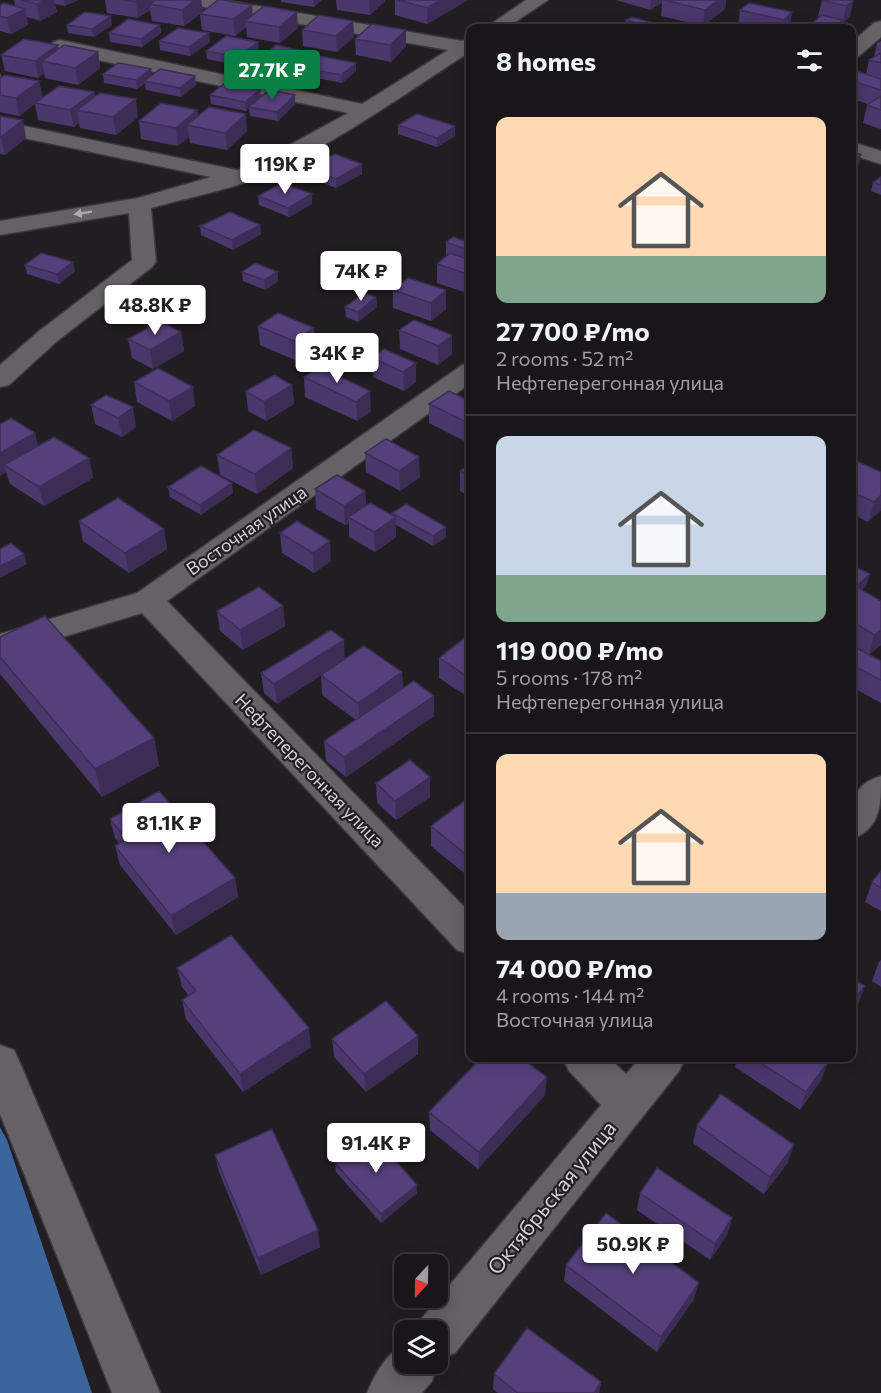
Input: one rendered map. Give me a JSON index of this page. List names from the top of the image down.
{
  "streets": {
    "street": ["Восточная улица", "Нефтеперегонная улица", "Октябрьская улица"]
  },
  "crossings": [
    ["Восточная улица", "Нефтеперегонная улица"]
  ],
  "north": "bottom",
  "page": {
    "heading": "8 homes",
    "price": [
      "27.7K ₽",
      "119K ₽",
      "74K ₽",
      "48.8K ₽",
      "34K ₽",
      "81.1K ₽",
      "91.4K ₽",
      "50.9K ₽"
    ],
    "list": [
      {
        "name": "27 700 ₽/mo",
        "note": "2 rooms · 52 m² · Нефтеперегонная улица"
      },
      {
        "name": "119 000 ₽/mo",
        "note": "5 rooms · 178 m² · Нефтеперегонная улица"
      },
      {
        "name": "74 000 ₽/mo",
        "note": "4 rooms · 144 m² · Восточная улица"
      }
    ]
  }
}
